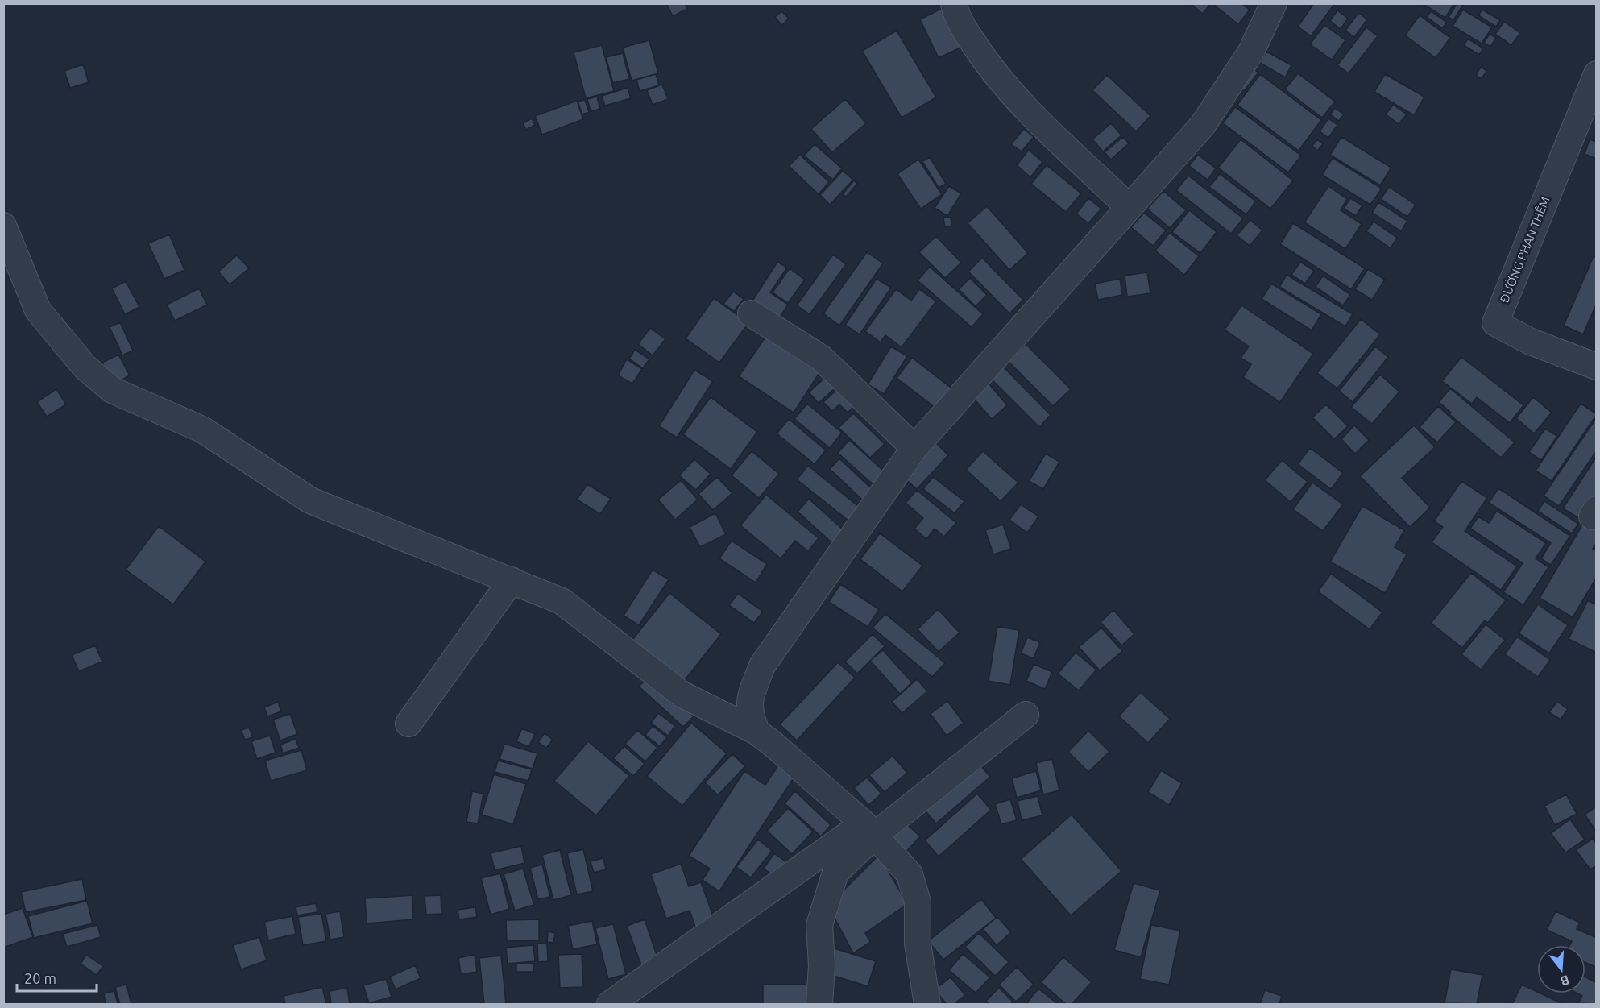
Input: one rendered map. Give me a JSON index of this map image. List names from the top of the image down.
{
  "streets": {
    "street": ["ĐƯỜNG PHAN THÊM"]
  },
  "scale_bar": "20 m",
  "north": "bottom"
}
